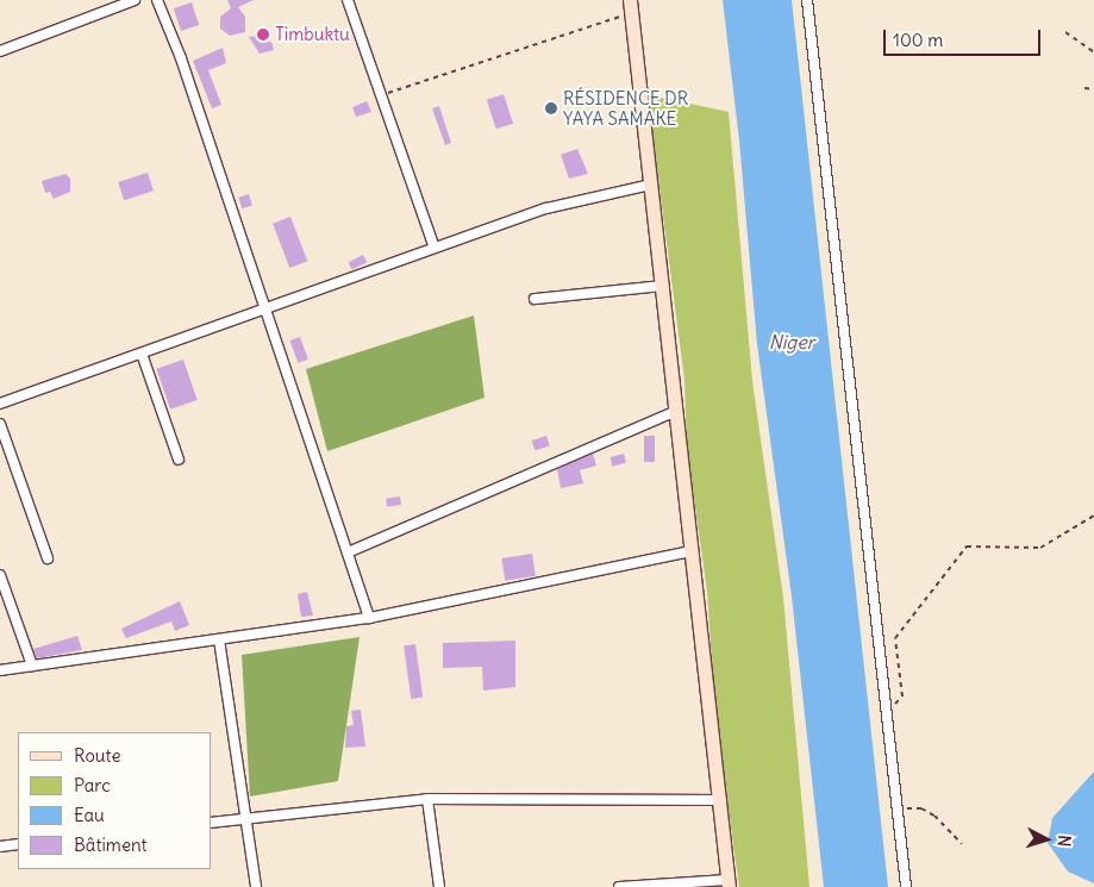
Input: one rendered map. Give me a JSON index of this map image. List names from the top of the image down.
{
  "water": ["Niger"],
  "places": ["Timbuktu", "RÉSIDENCE DR YAYA SAMAKE"],
  "legend": [
    "Route",
    "Parc",
    "Eau",
    "Bâtiment"
  ],
  "scale_bar": "100 m",
  "north": "right"
}
